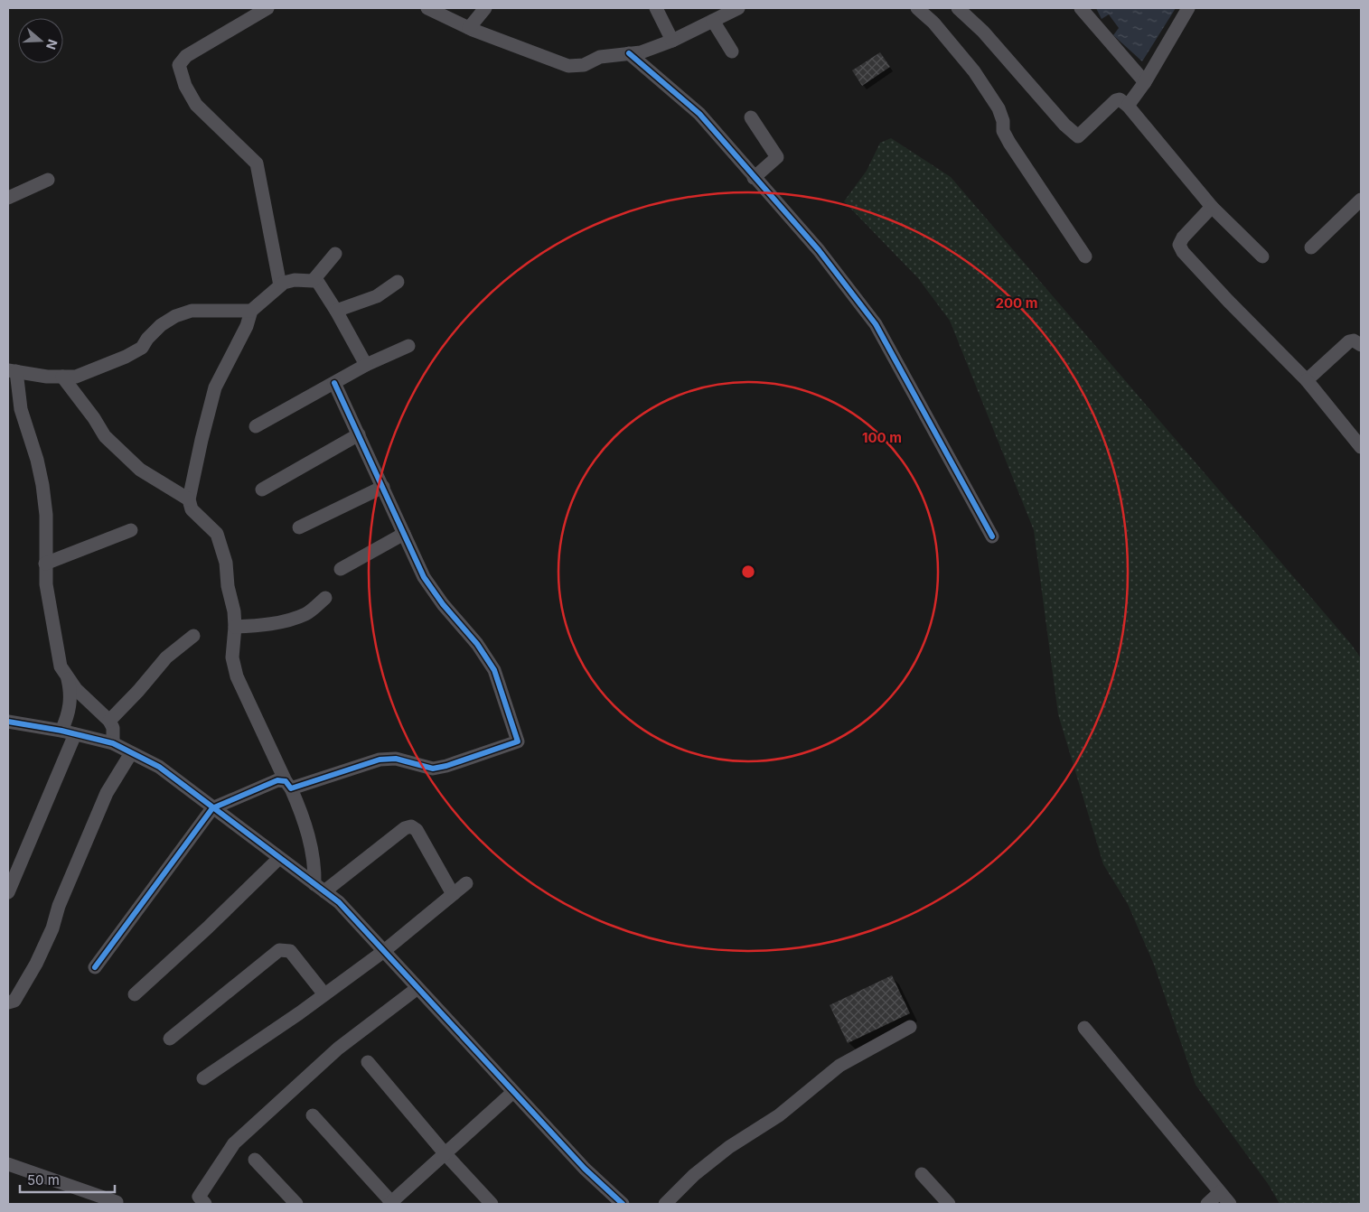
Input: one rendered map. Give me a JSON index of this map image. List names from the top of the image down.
{
  "scale_bar": "50 m",
  "north": "right",
  "rings": ["200 m", "100 m"]
}
